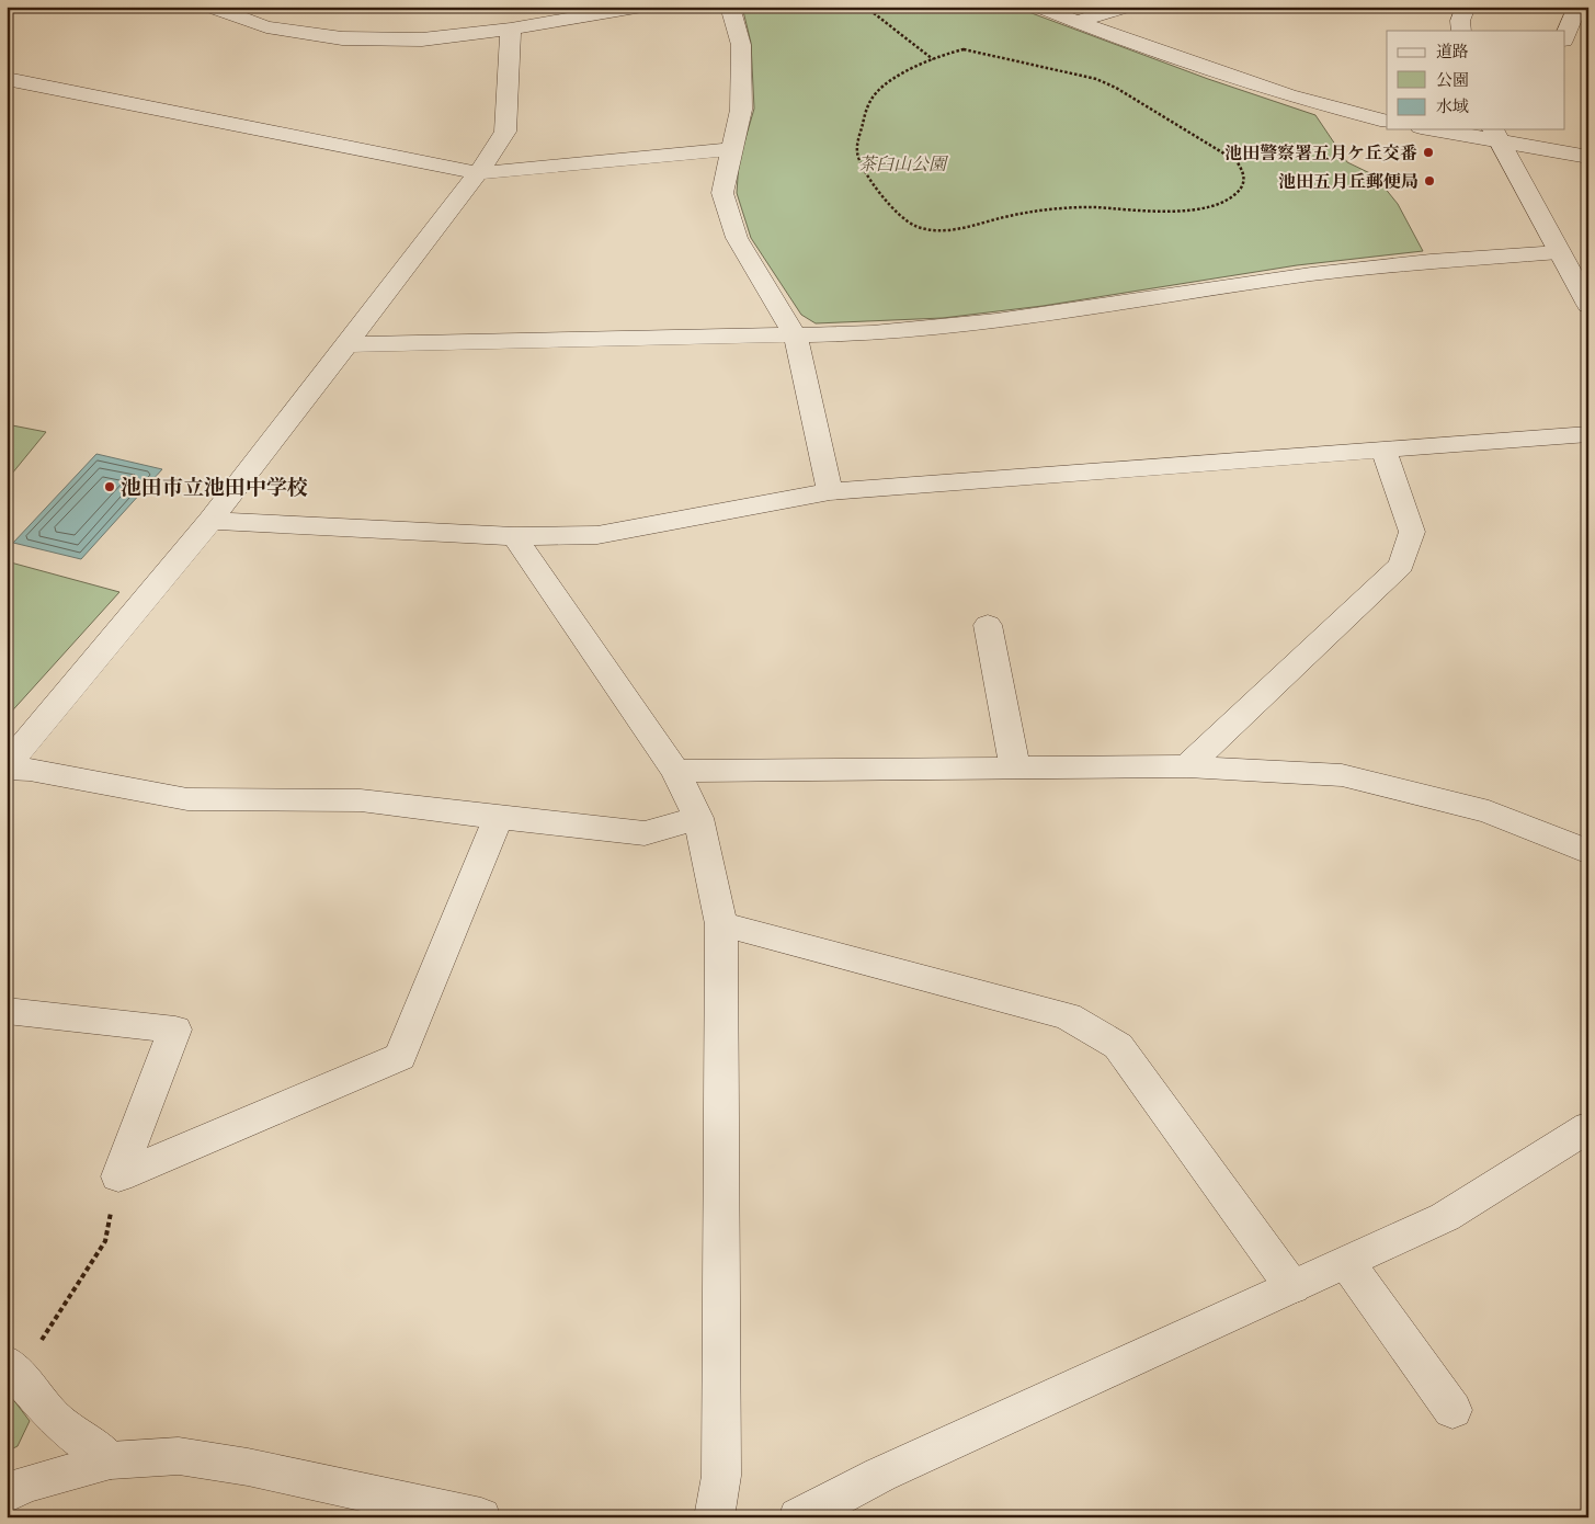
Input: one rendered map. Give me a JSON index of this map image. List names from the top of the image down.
{
  "parks": ["茶臼山公園"],
  "places": ["池田警察署五月ケ丘交番", "池田五月丘郵便局", "池田市立池田中学校"],
  "legend": ["道路", "公園", "水域"]
}
